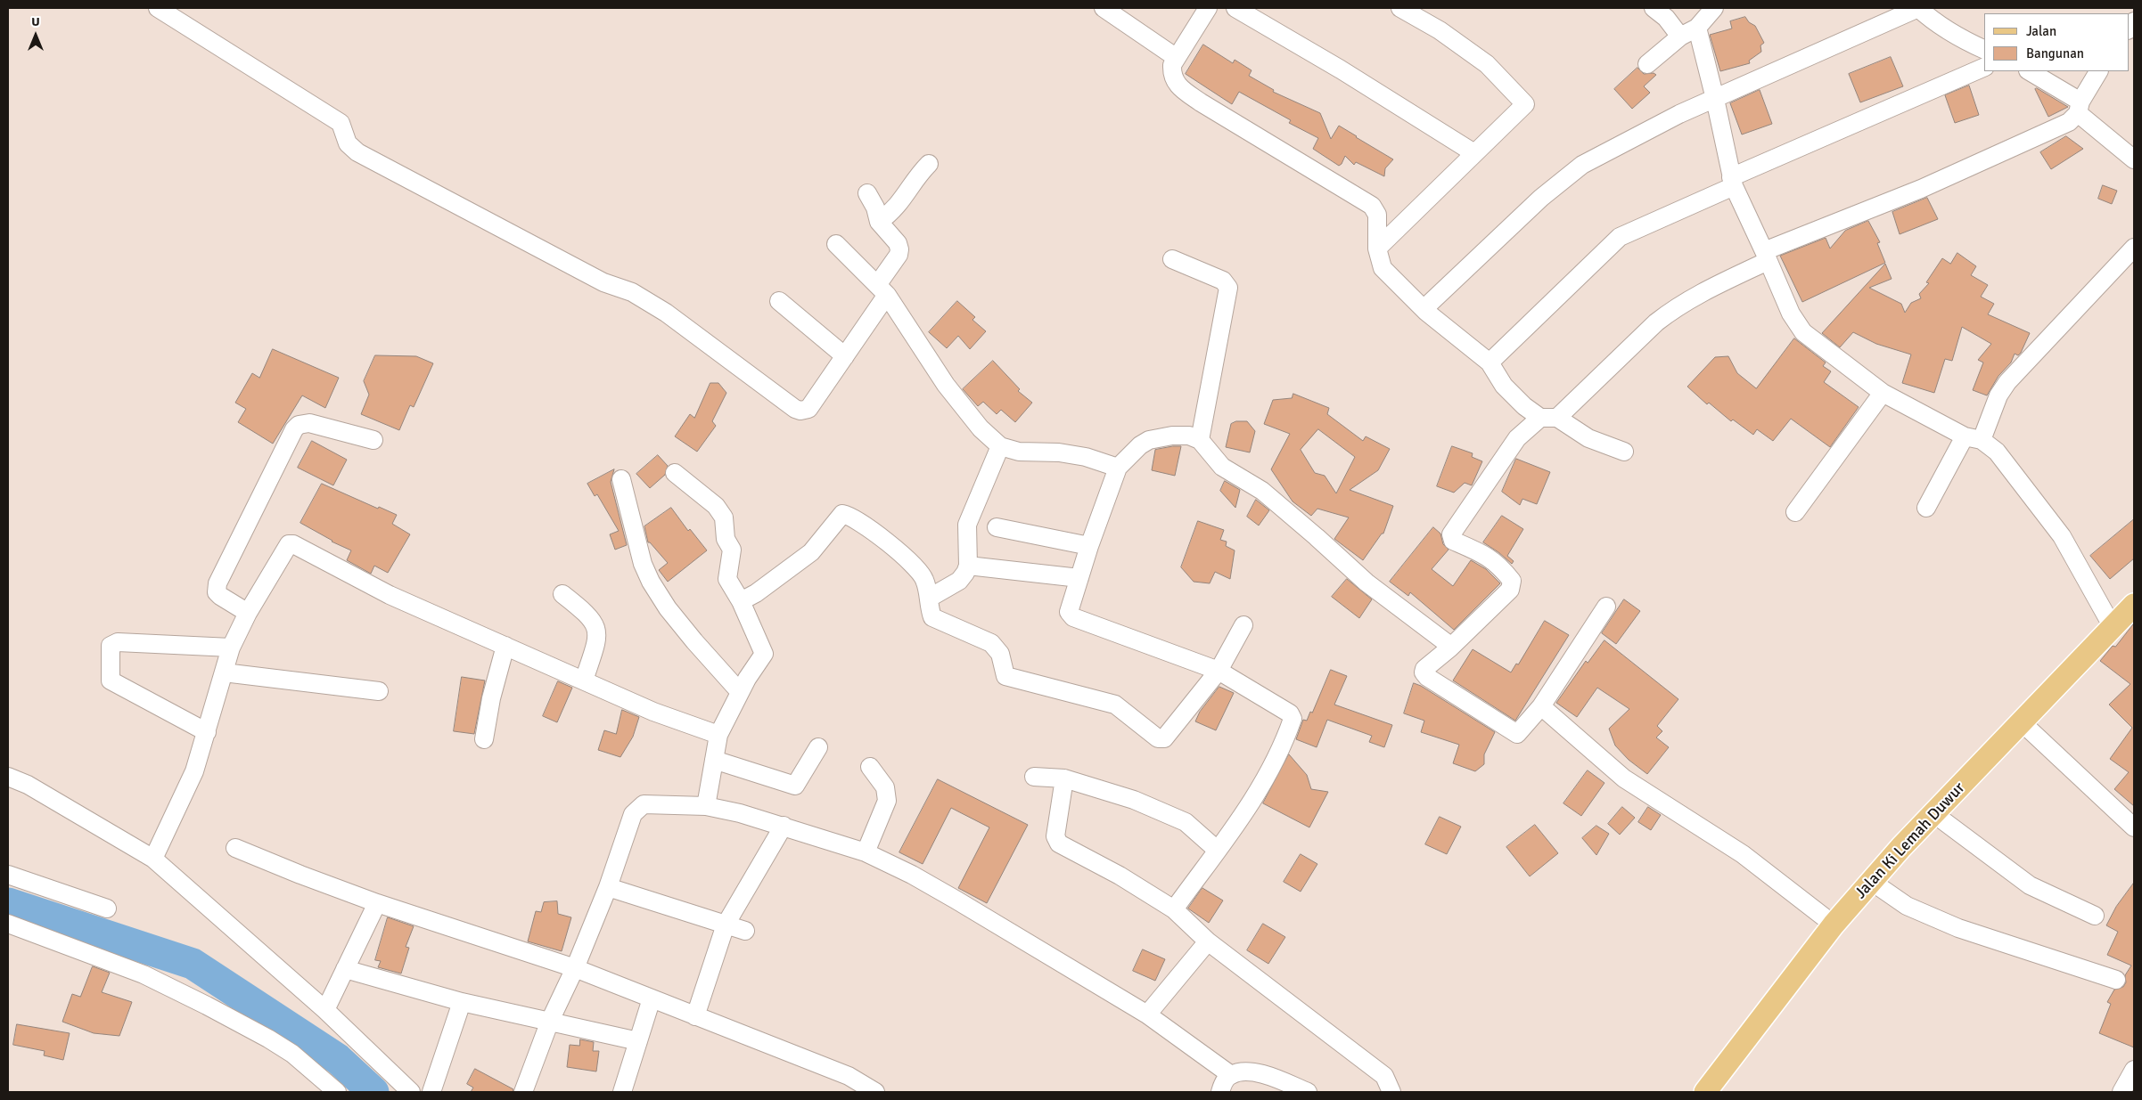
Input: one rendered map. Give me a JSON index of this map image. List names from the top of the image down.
{
  "streets": {
    "main road": ["Jalan Ki Lemah Duwur"]
  },
  "legend": ["Jalan", "Bangunan"],
  "north": "top"
}
